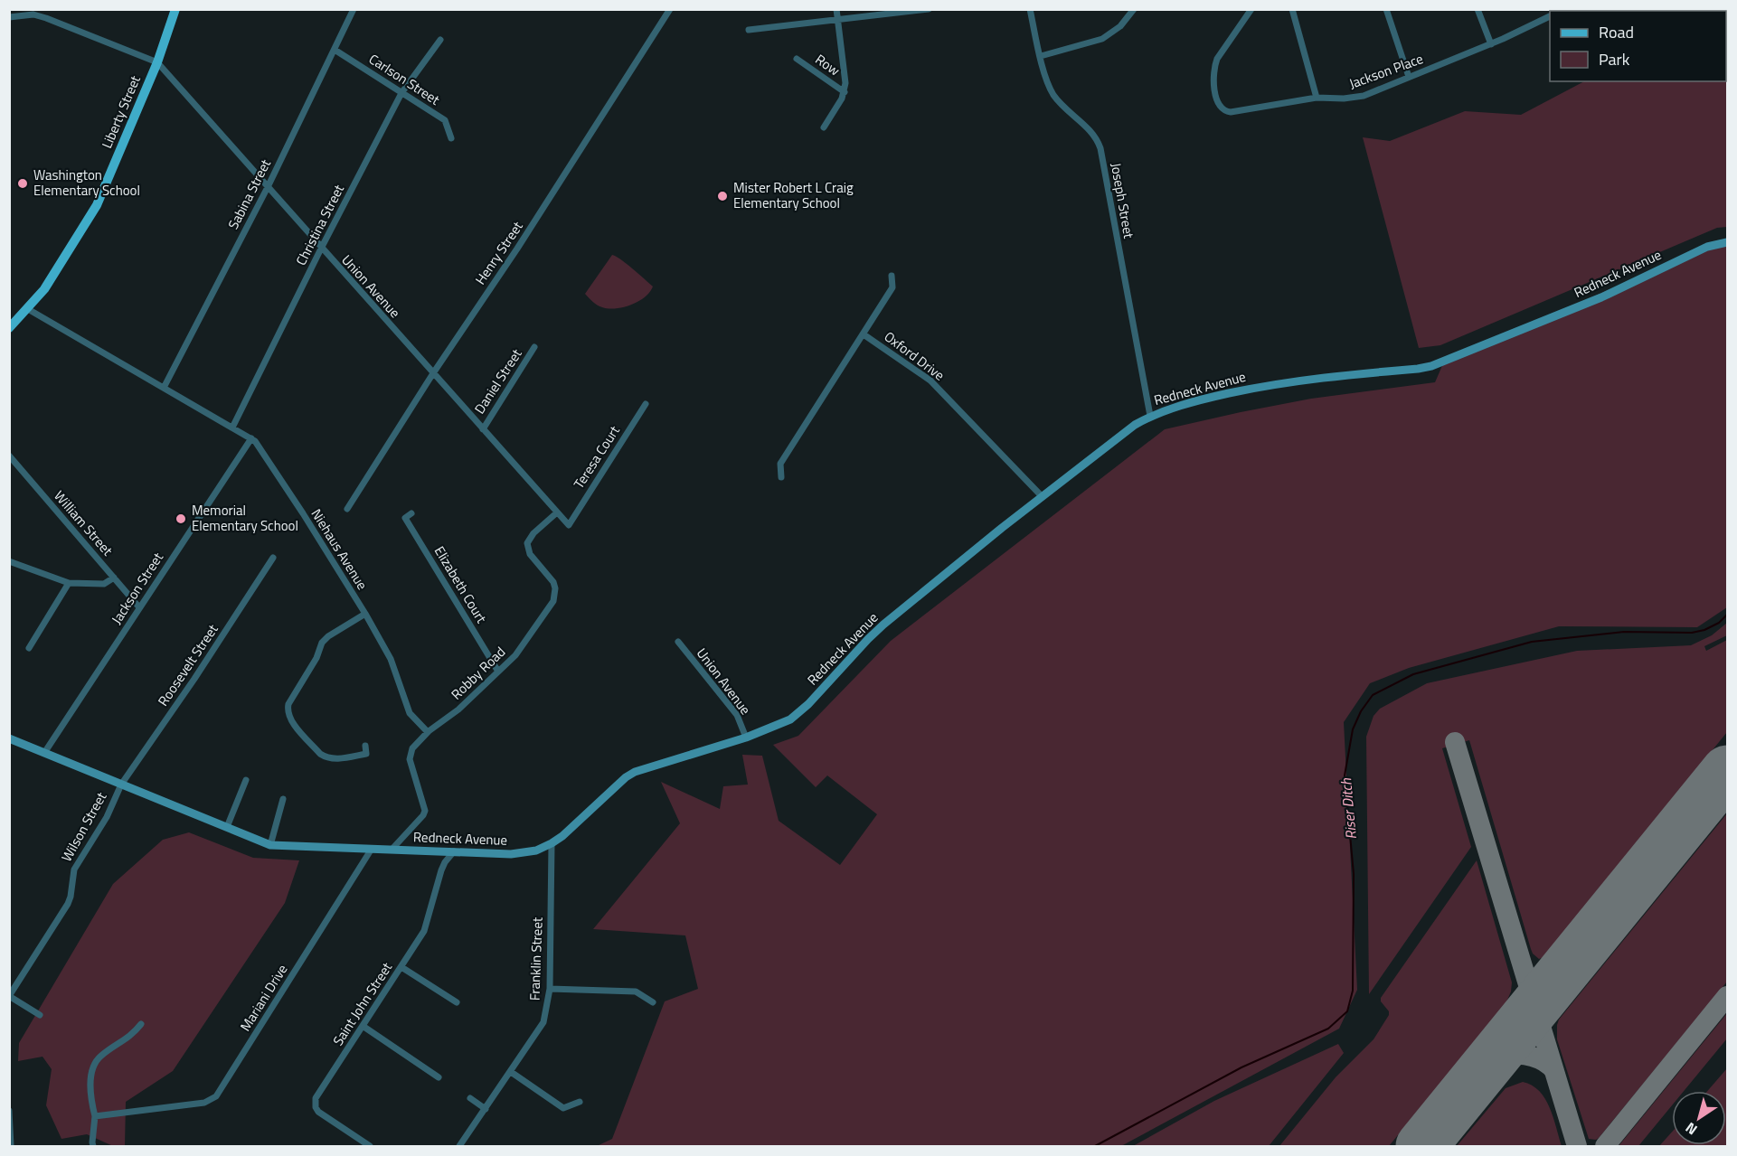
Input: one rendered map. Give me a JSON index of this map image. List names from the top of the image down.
{
  "streets": {
    "main road": ["Liberty Street"],
    "street": [
      "Row",
      "Jackson Place",
      "Carlson Street",
      "Sabina Street",
      "Joseph Street",
      "Christina Street",
      "Henry Street",
      "Redneck Avenue",
      "Union Avenue",
      "Oxford Drive",
      "Daniel Street",
      "Teresa Court",
      "William Street",
      "Niehaus Avenue",
      "Elizabeth Court",
      "Jackson Street",
      "Roosevelt Street",
      "Robby Road",
      "Wilson Street",
      "Franklin Street",
      "Mariani Drive",
      "Saint John Street"
    ]
  },
  "crossings": [
    ["Carlson Street", "Sabina Street"],
    ["Carlson Street", "Christina Street"],
    ["Liberty Street", "Union Avenue"],
    ["Liberty Street", "Niehaus Avenue"],
    ["Sabina Street", "Union Avenue"],
    ["Sabina Street", "Niehaus Avenue"],
    ["Joseph Street", "Redneck Avenue"],
    ["Christina Street", "Union Avenue"],
    ["Christina Street", "Niehaus Avenue"],
    ["Henry Street", "Union Avenue"],
    ["Redneck Avenue", "Union Avenue"],
    ["Redneck Avenue", "Oxford Drive"],
    ["Redneck Avenue", "Jackson Street"],
    ["Redneck Avenue", "Roosevelt Street"],
    ["Redneck Avenue", "Robby Road"],
    ["Redneck Avenue", "Wilson Street"],
    ["Redneck Avenue", "Franklin Street"],
    ["Redneck Avenue", "Mariani Drive"],
    ["Redneck Avenue", "Saint John Street"],
    ["Union Avenue", "Daniel Street"],
    ["Union Avenue", "Teresa Court"],
    ["Union Avenue", "Robby Road"],
    ["William Street", "Jackson Street"],
    ["Niehaus Avenue", "Jackson Street"],
    ["Niehaus Avenue", "Robby Road"],
    ["Elizabeth Court", "Robby Road"],
    ["Roosevelt Street", "Wilson Street"]
  ],
  "water": ["Riser Ditch"],
  "places": ["Washington Elementary School", "Mister Robert L Craig Elementary School", "Memorial Elementary School"],
  "legend": ["Road", "Park"],
  "north": "bottom left"
}
